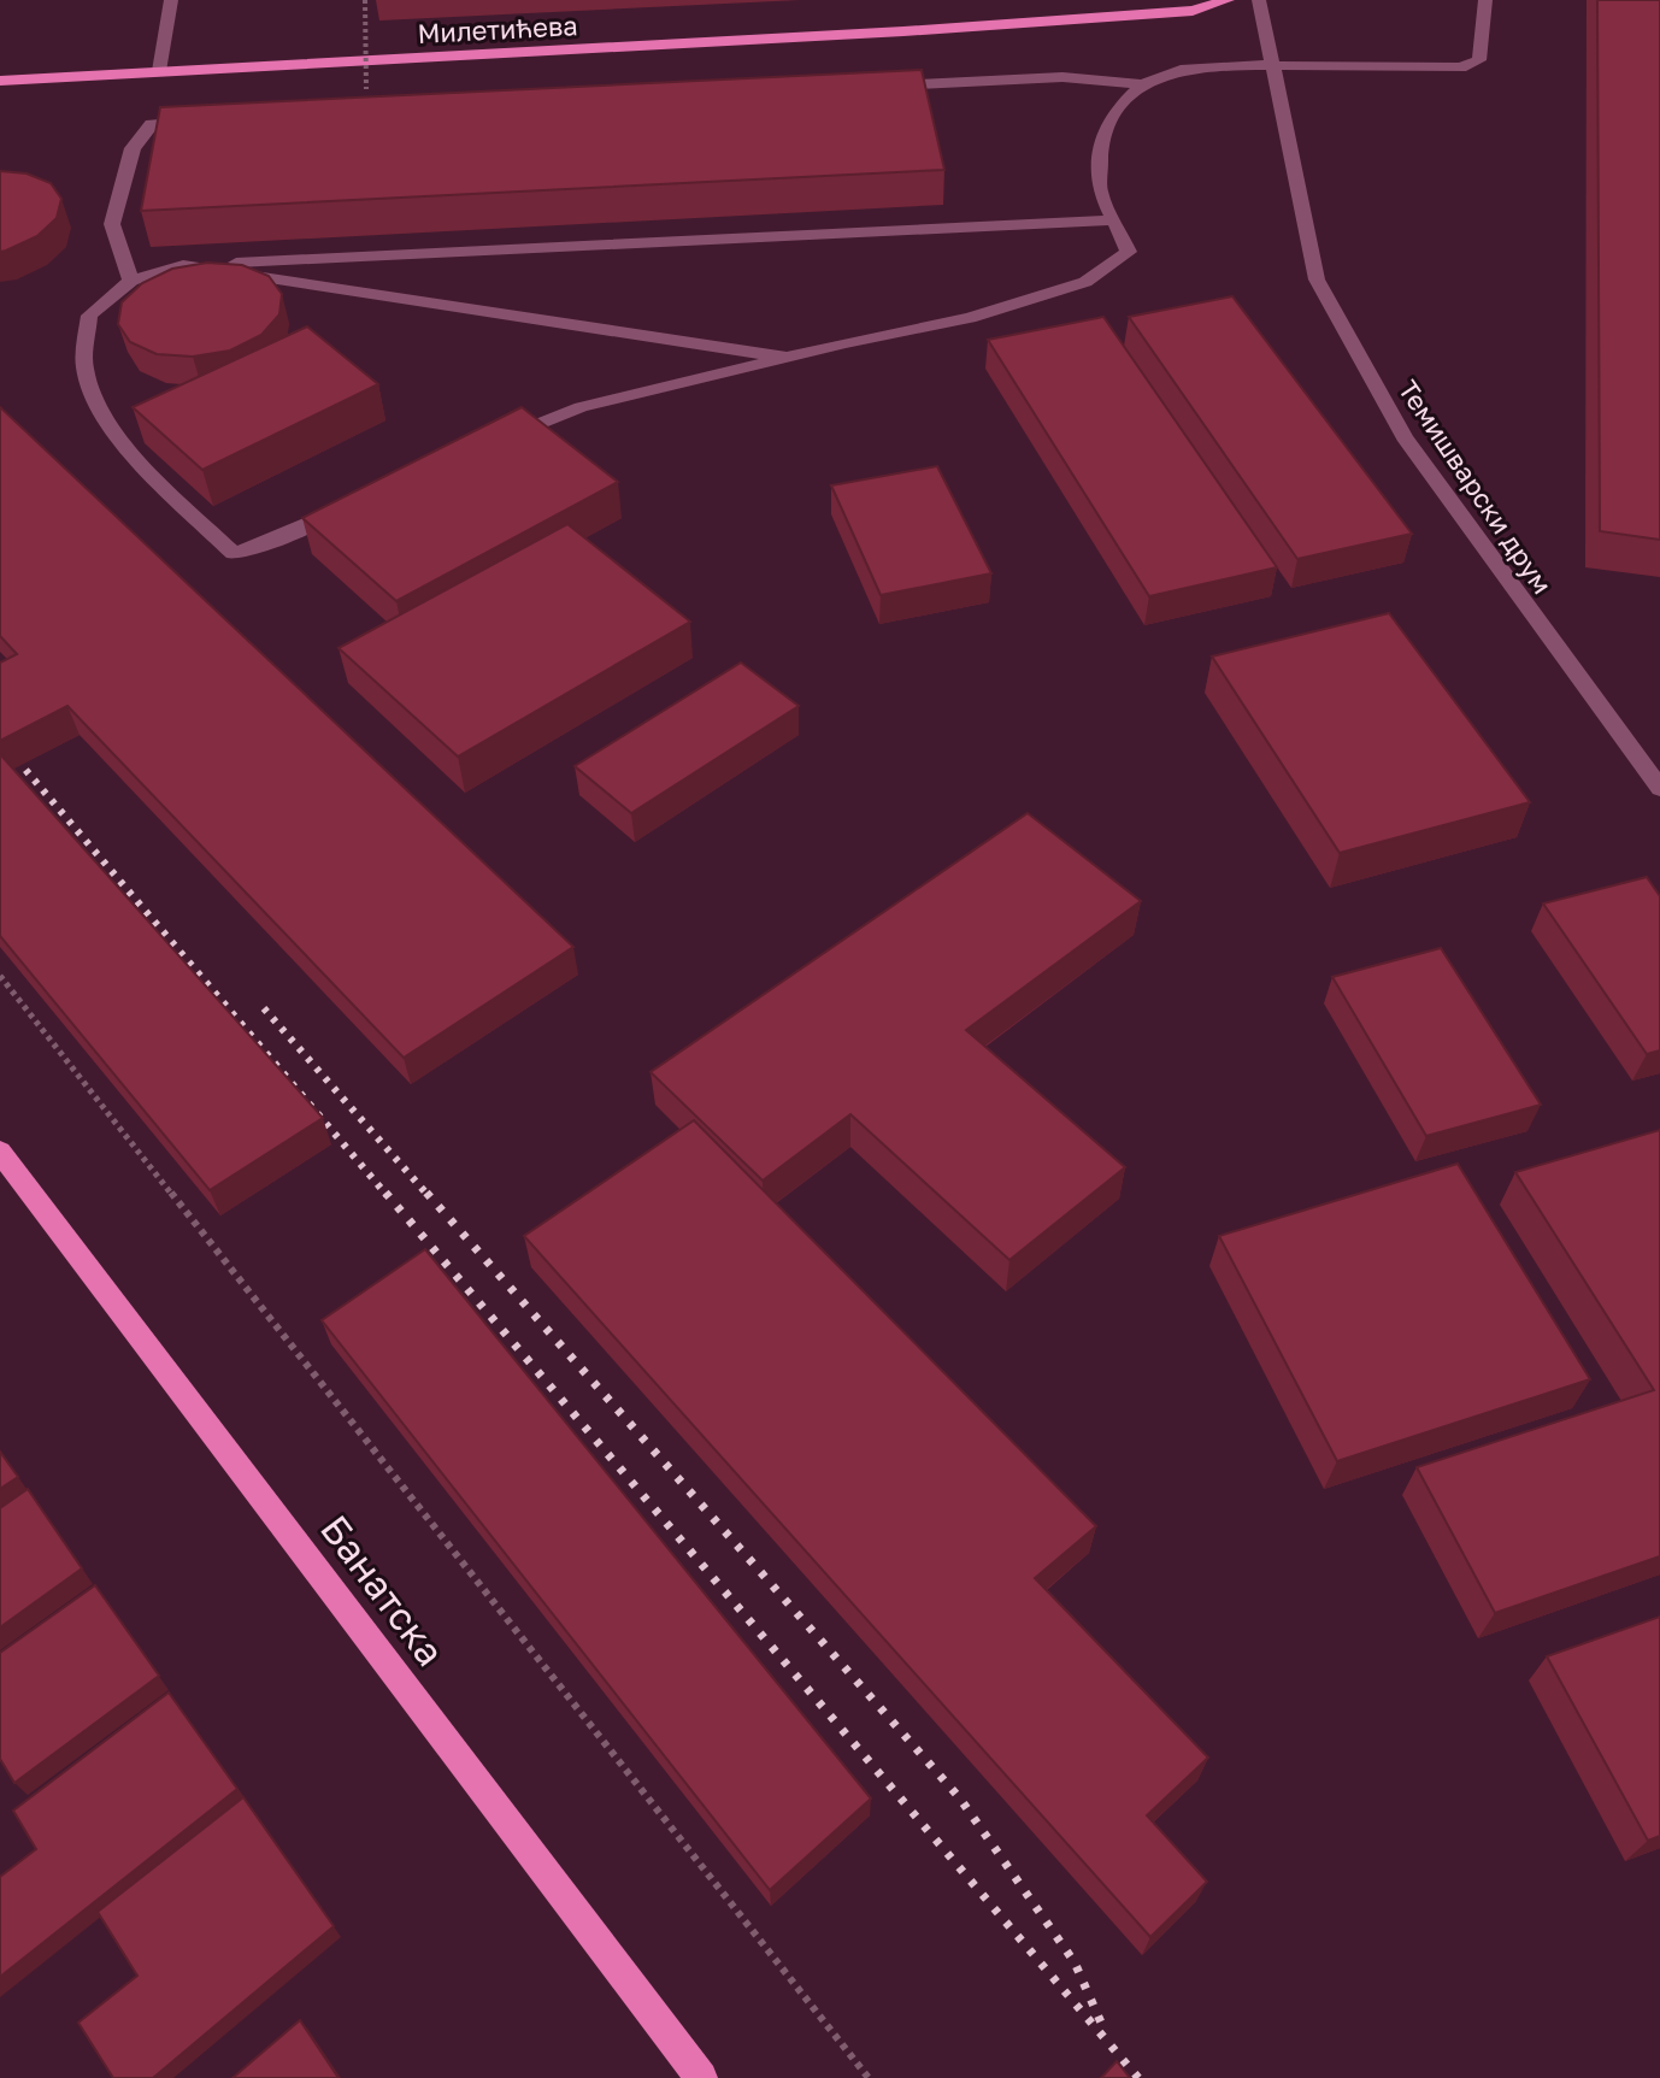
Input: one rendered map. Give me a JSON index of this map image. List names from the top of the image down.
{
  "streets": {
    "main road": ["Милетићева", "Банатска"],
    "lane": ["Темишварски друм"]
  }
}
